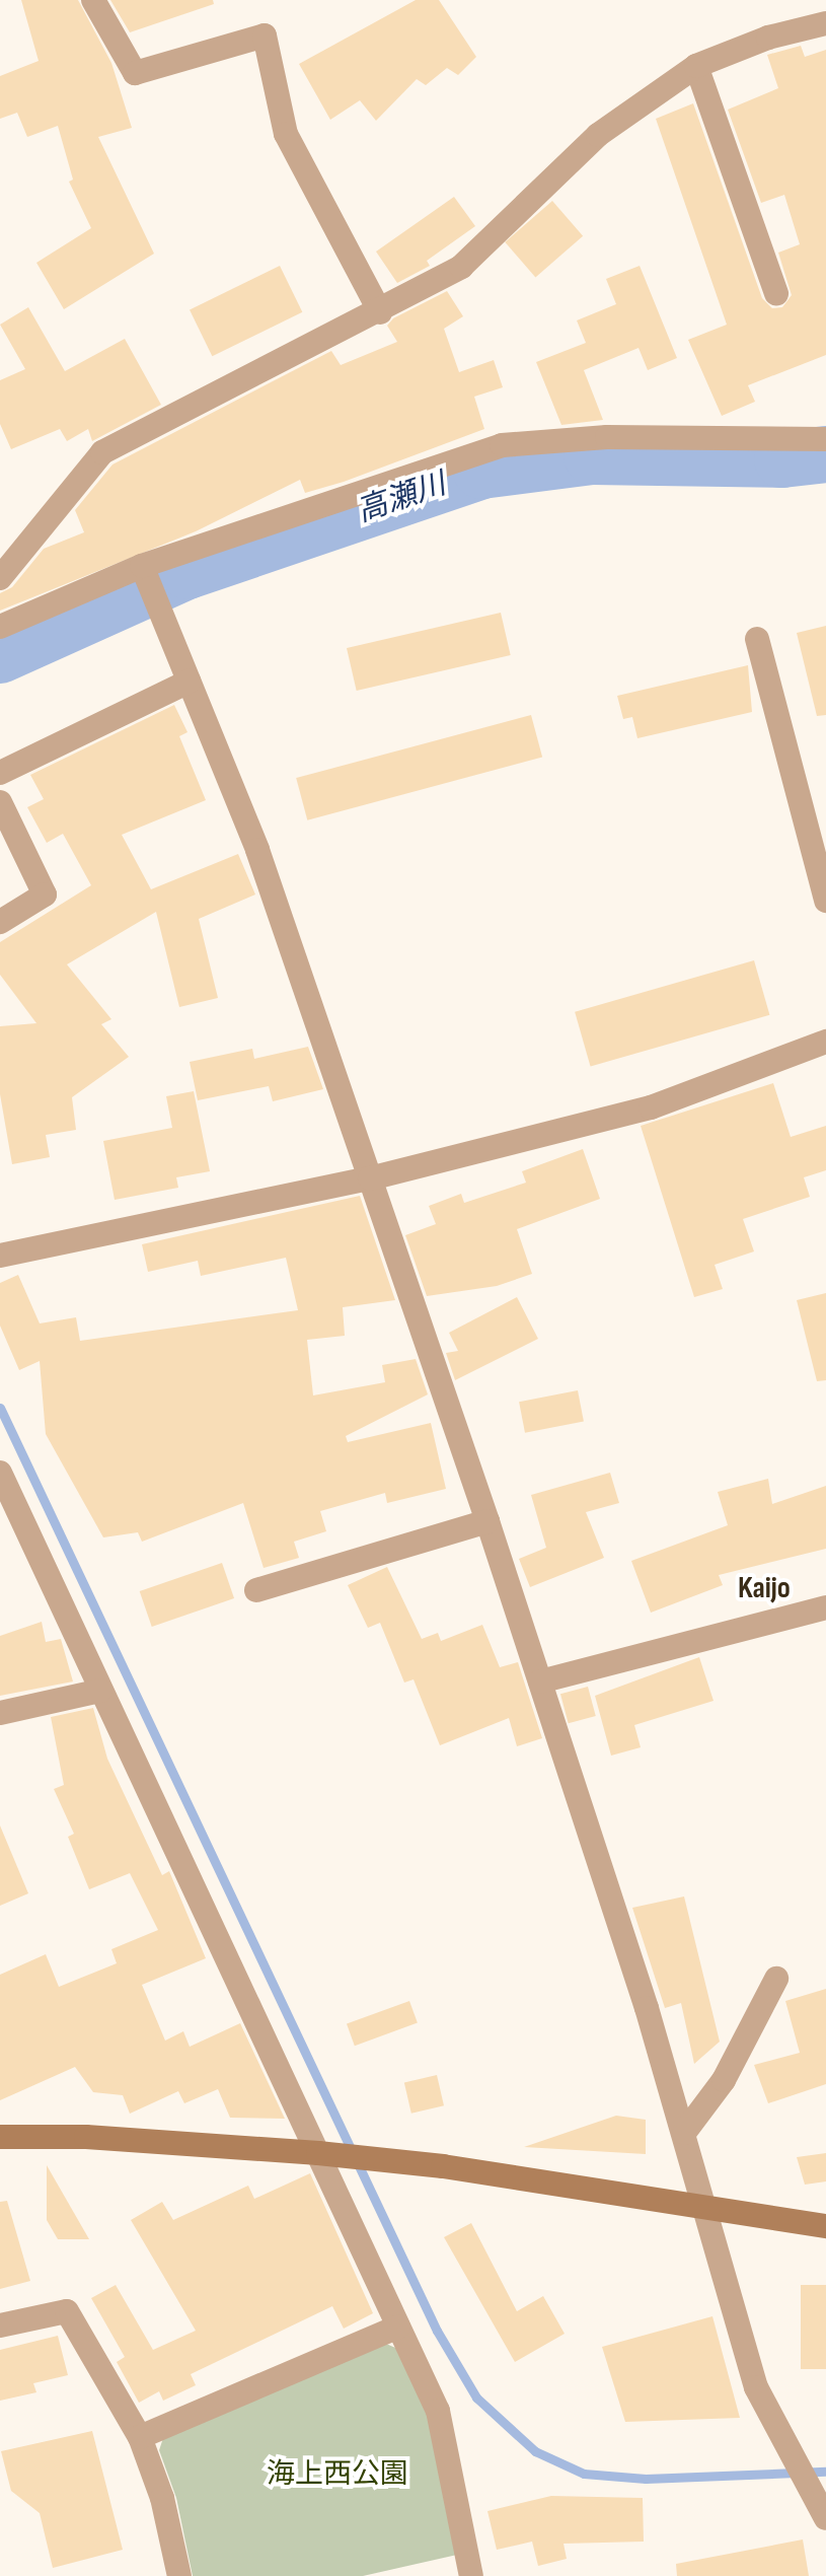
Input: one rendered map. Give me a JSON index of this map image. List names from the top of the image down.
{
  "districts": ["Kaijo"],
  "water": ["高瀬川"],
  "parks": ["海上西公園"]
}
